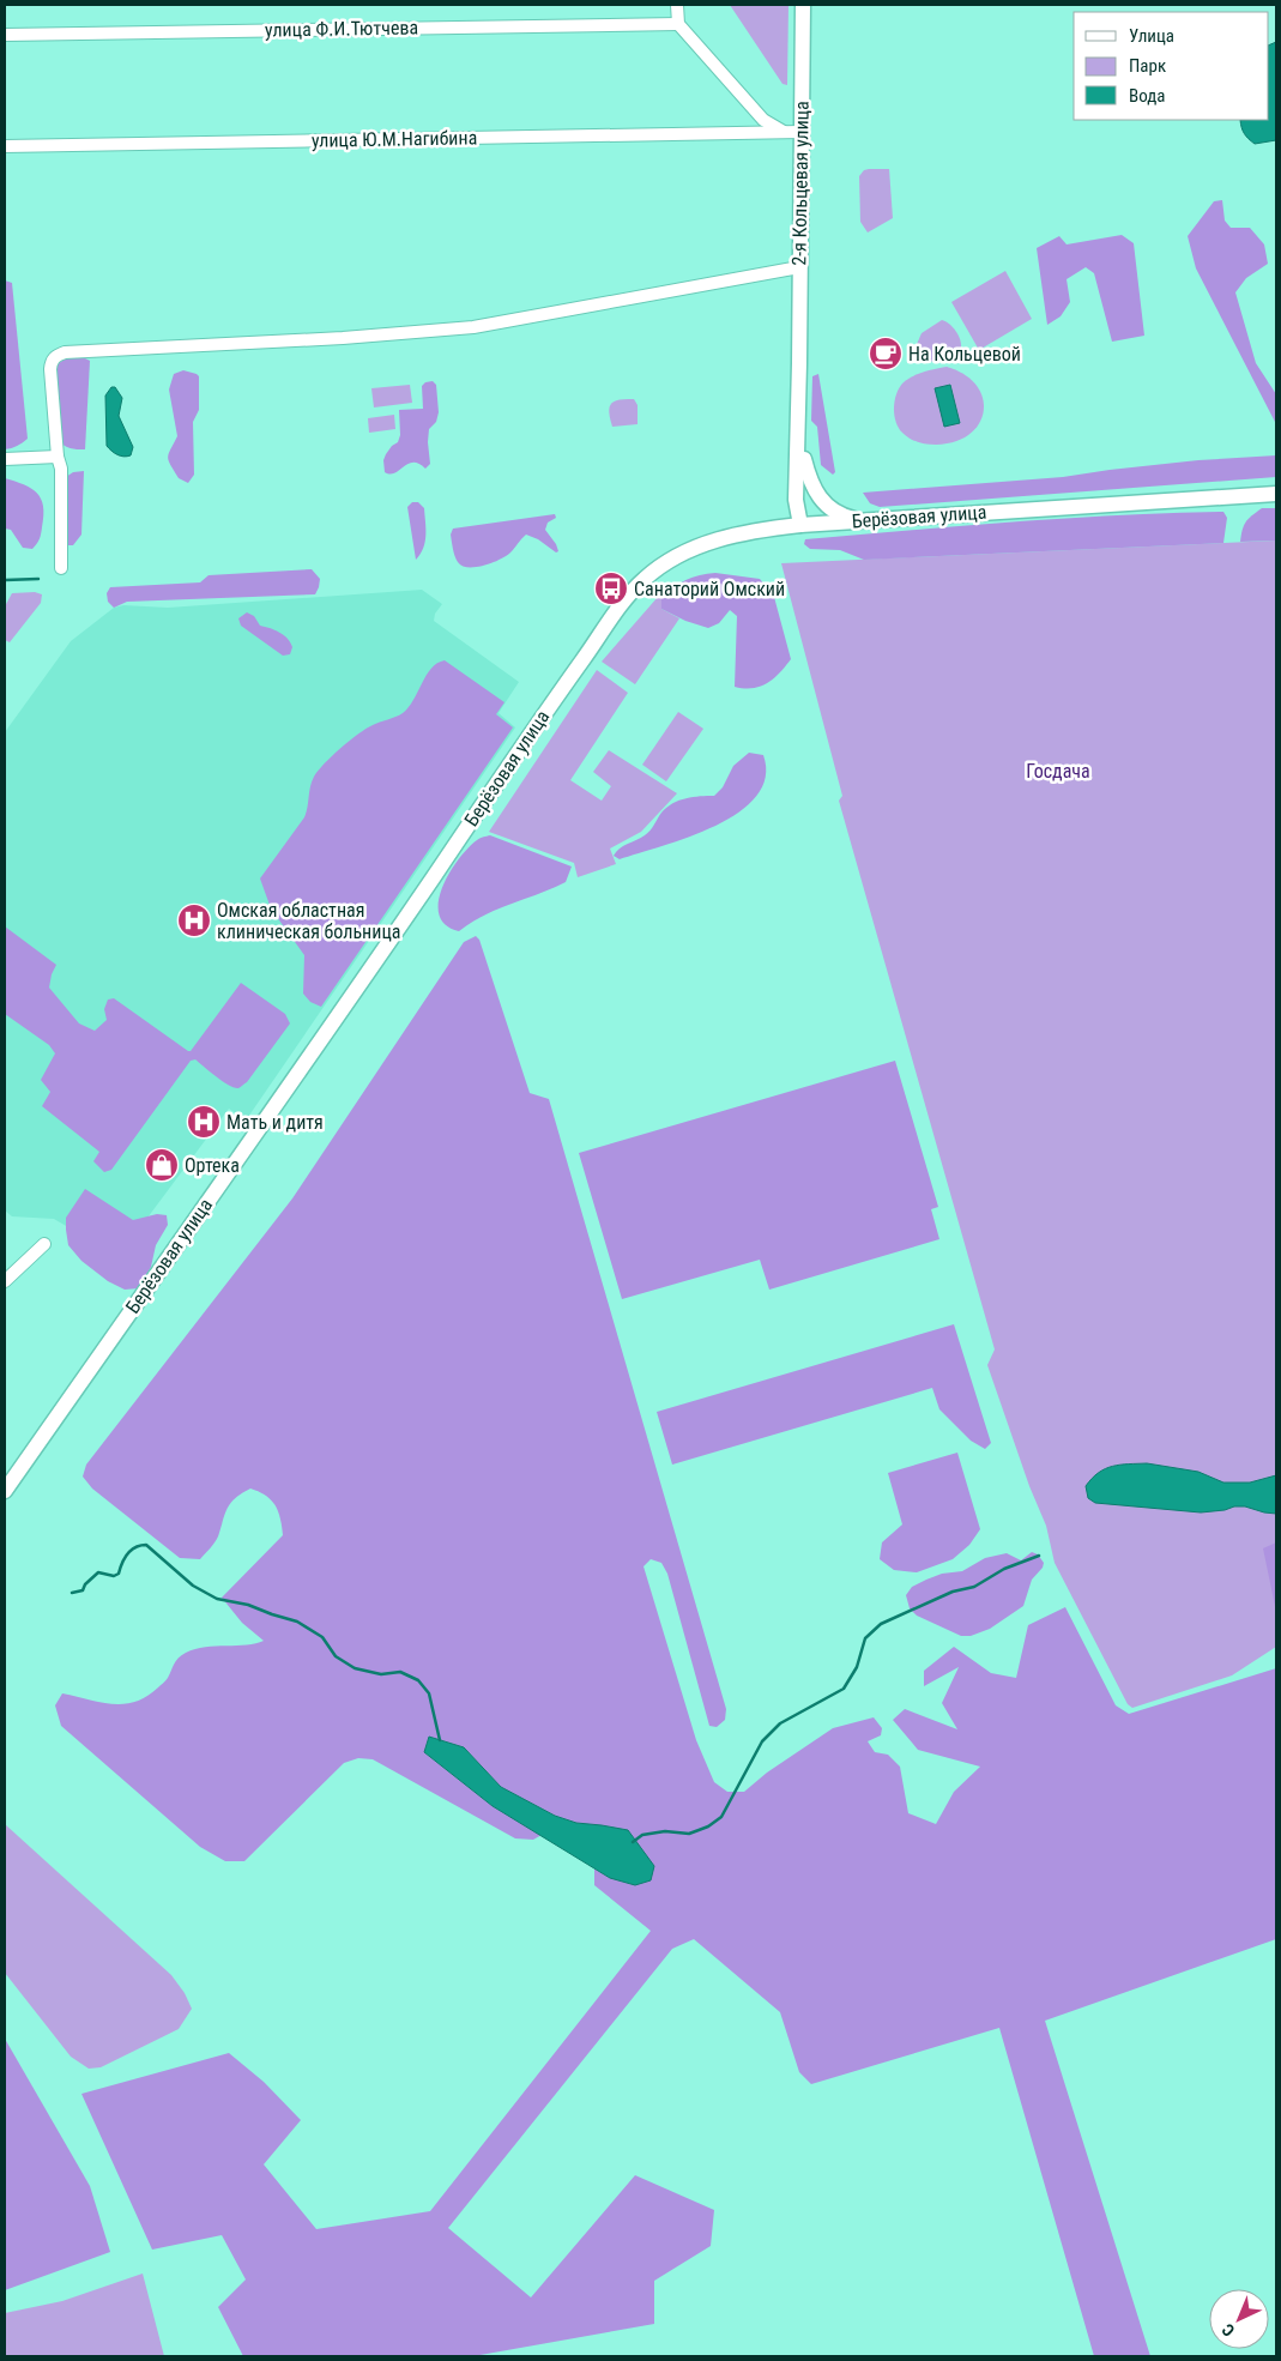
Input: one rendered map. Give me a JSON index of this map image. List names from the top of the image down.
{
  "streets": {
    "main road": ["2-я Кольцевая улица", "Берёзовая улица"],
    "street": ["улица Ф.И.Тютчева", "улица Ю.М.Нагибина"]
  },
  "crossings": [
    ["улица Ю.М.Нагибина", "2-я Кольцевая улица"],
    ["2-я Кольцевая улица", "Берёзовая улица"]
  ],
  "parks": ["Госдача"],
  "places": {
    "cafe": ["На Кольцевой"],
    "bus stop": ["Санаторий Омский"],
    "hospital": ["Омская областная клиническая больница", "Мать и дитя"],
    "shop": ["Ортека"]
  },
  "legend": ["Улица", "Парк", "Вода"],
  "north": "bottom left"
}
